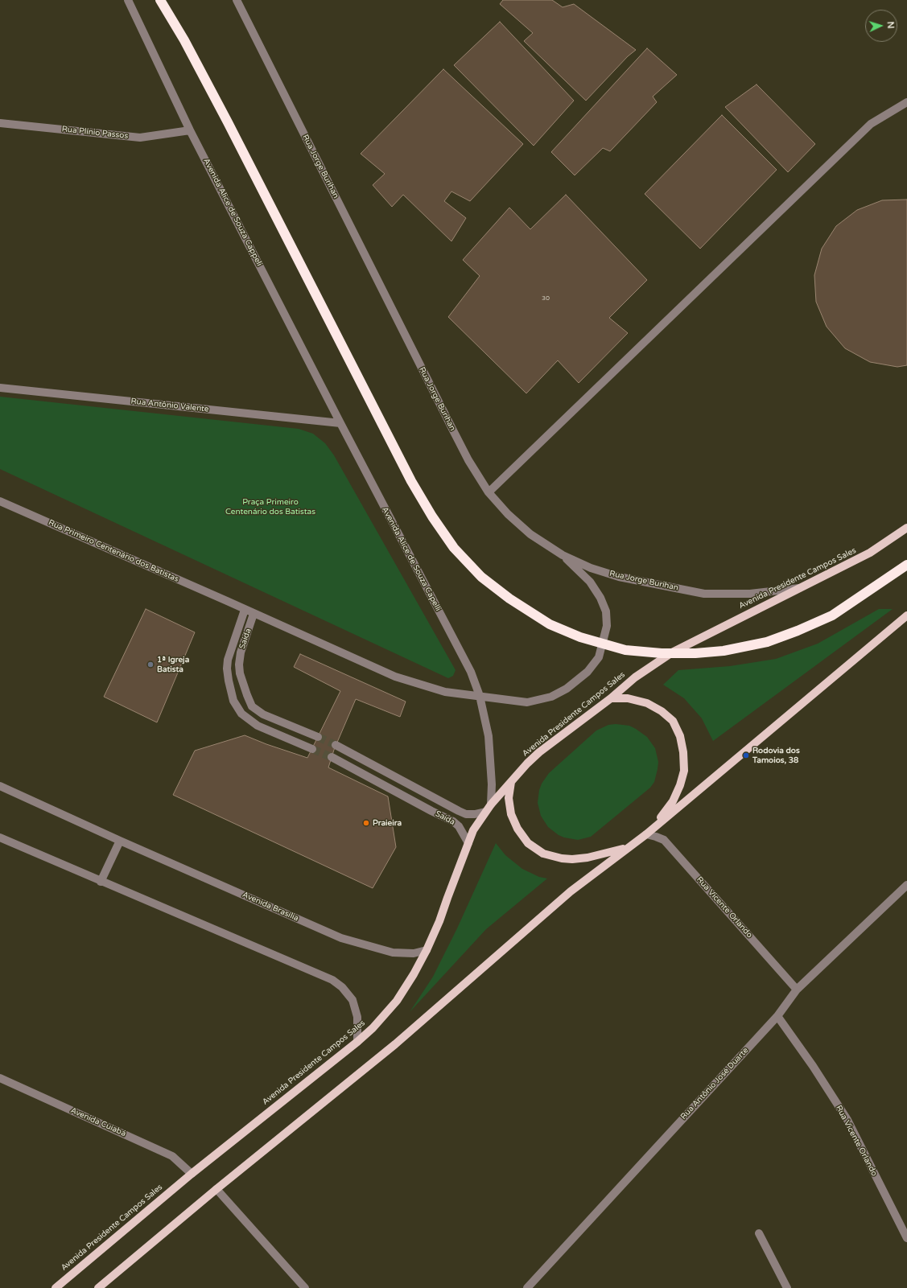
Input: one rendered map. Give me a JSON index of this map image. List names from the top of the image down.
{
  "streets": {
    "main road": ["Avenida Presidente Campos Sales"],
    "street": [
      "Rua Plínio Passos",
      "Rua Jorge Burihan",
      "Avenida Alice de Souza Cappeli",
      "Rua Antônio Valente",
      "Rua Primeiro Centenário dos Batistas",
      "Avenida Alice de Souza Capelli",
      "Saída",
      "Avenida Brasília",
      "Rua Vicente Orlando",
      "Rua Antônio José Duarte",
      "Avenida Cuiabá"
    ]
  },
  "crossings": [
    ["Rua Plínio Passos", "Avenida Alice de Souza Cappeli"],
    ["Rua Jorge Burihan", "Rua Primeiro Centenário dos Batistas"],
    ["Rua Jorge Burihan", "Avenida Presidente Campos Sales"],
    ["Avenida Alice de Souza Cappeli", "Rua Antônio Valente"],
    ["Avenida Alice de Souza Cappeli", "Avenida Alice de Souza Capelli"],
    ["Rua Antônio Valente", "Avenida Alice de Souza Capelli"],
    ["Rua Primeiro Centenário dos Batistas", "Avenida Alice de Souza Capelli"],
    ["Rua Primeiro Centenário dos Batistas", "Saída"],
    ["Avenida Alice de Souza Capelli", "Avenida Presidente Campos Sales"],
    ["Avenida Presidente Campos Sales", "Saída"],
    ["Avenida Presidente Campos Sales", "Avenida Brasília"],
    ["Avenida Presidente Campos Sales", "Avenida Cuiabá"],
    ["Rua Vicente Orlando", "Rua Antônio José Duarte"]
  ],
  "parks": ["Praça Primeiro Centenário dos Batistas"],
  "places": ["1ª Igreja Batista", "Rodovia dos Tamoios, 38", "Praieira"],
  "house_numbers": ["30"],
  "north": "right"
}
